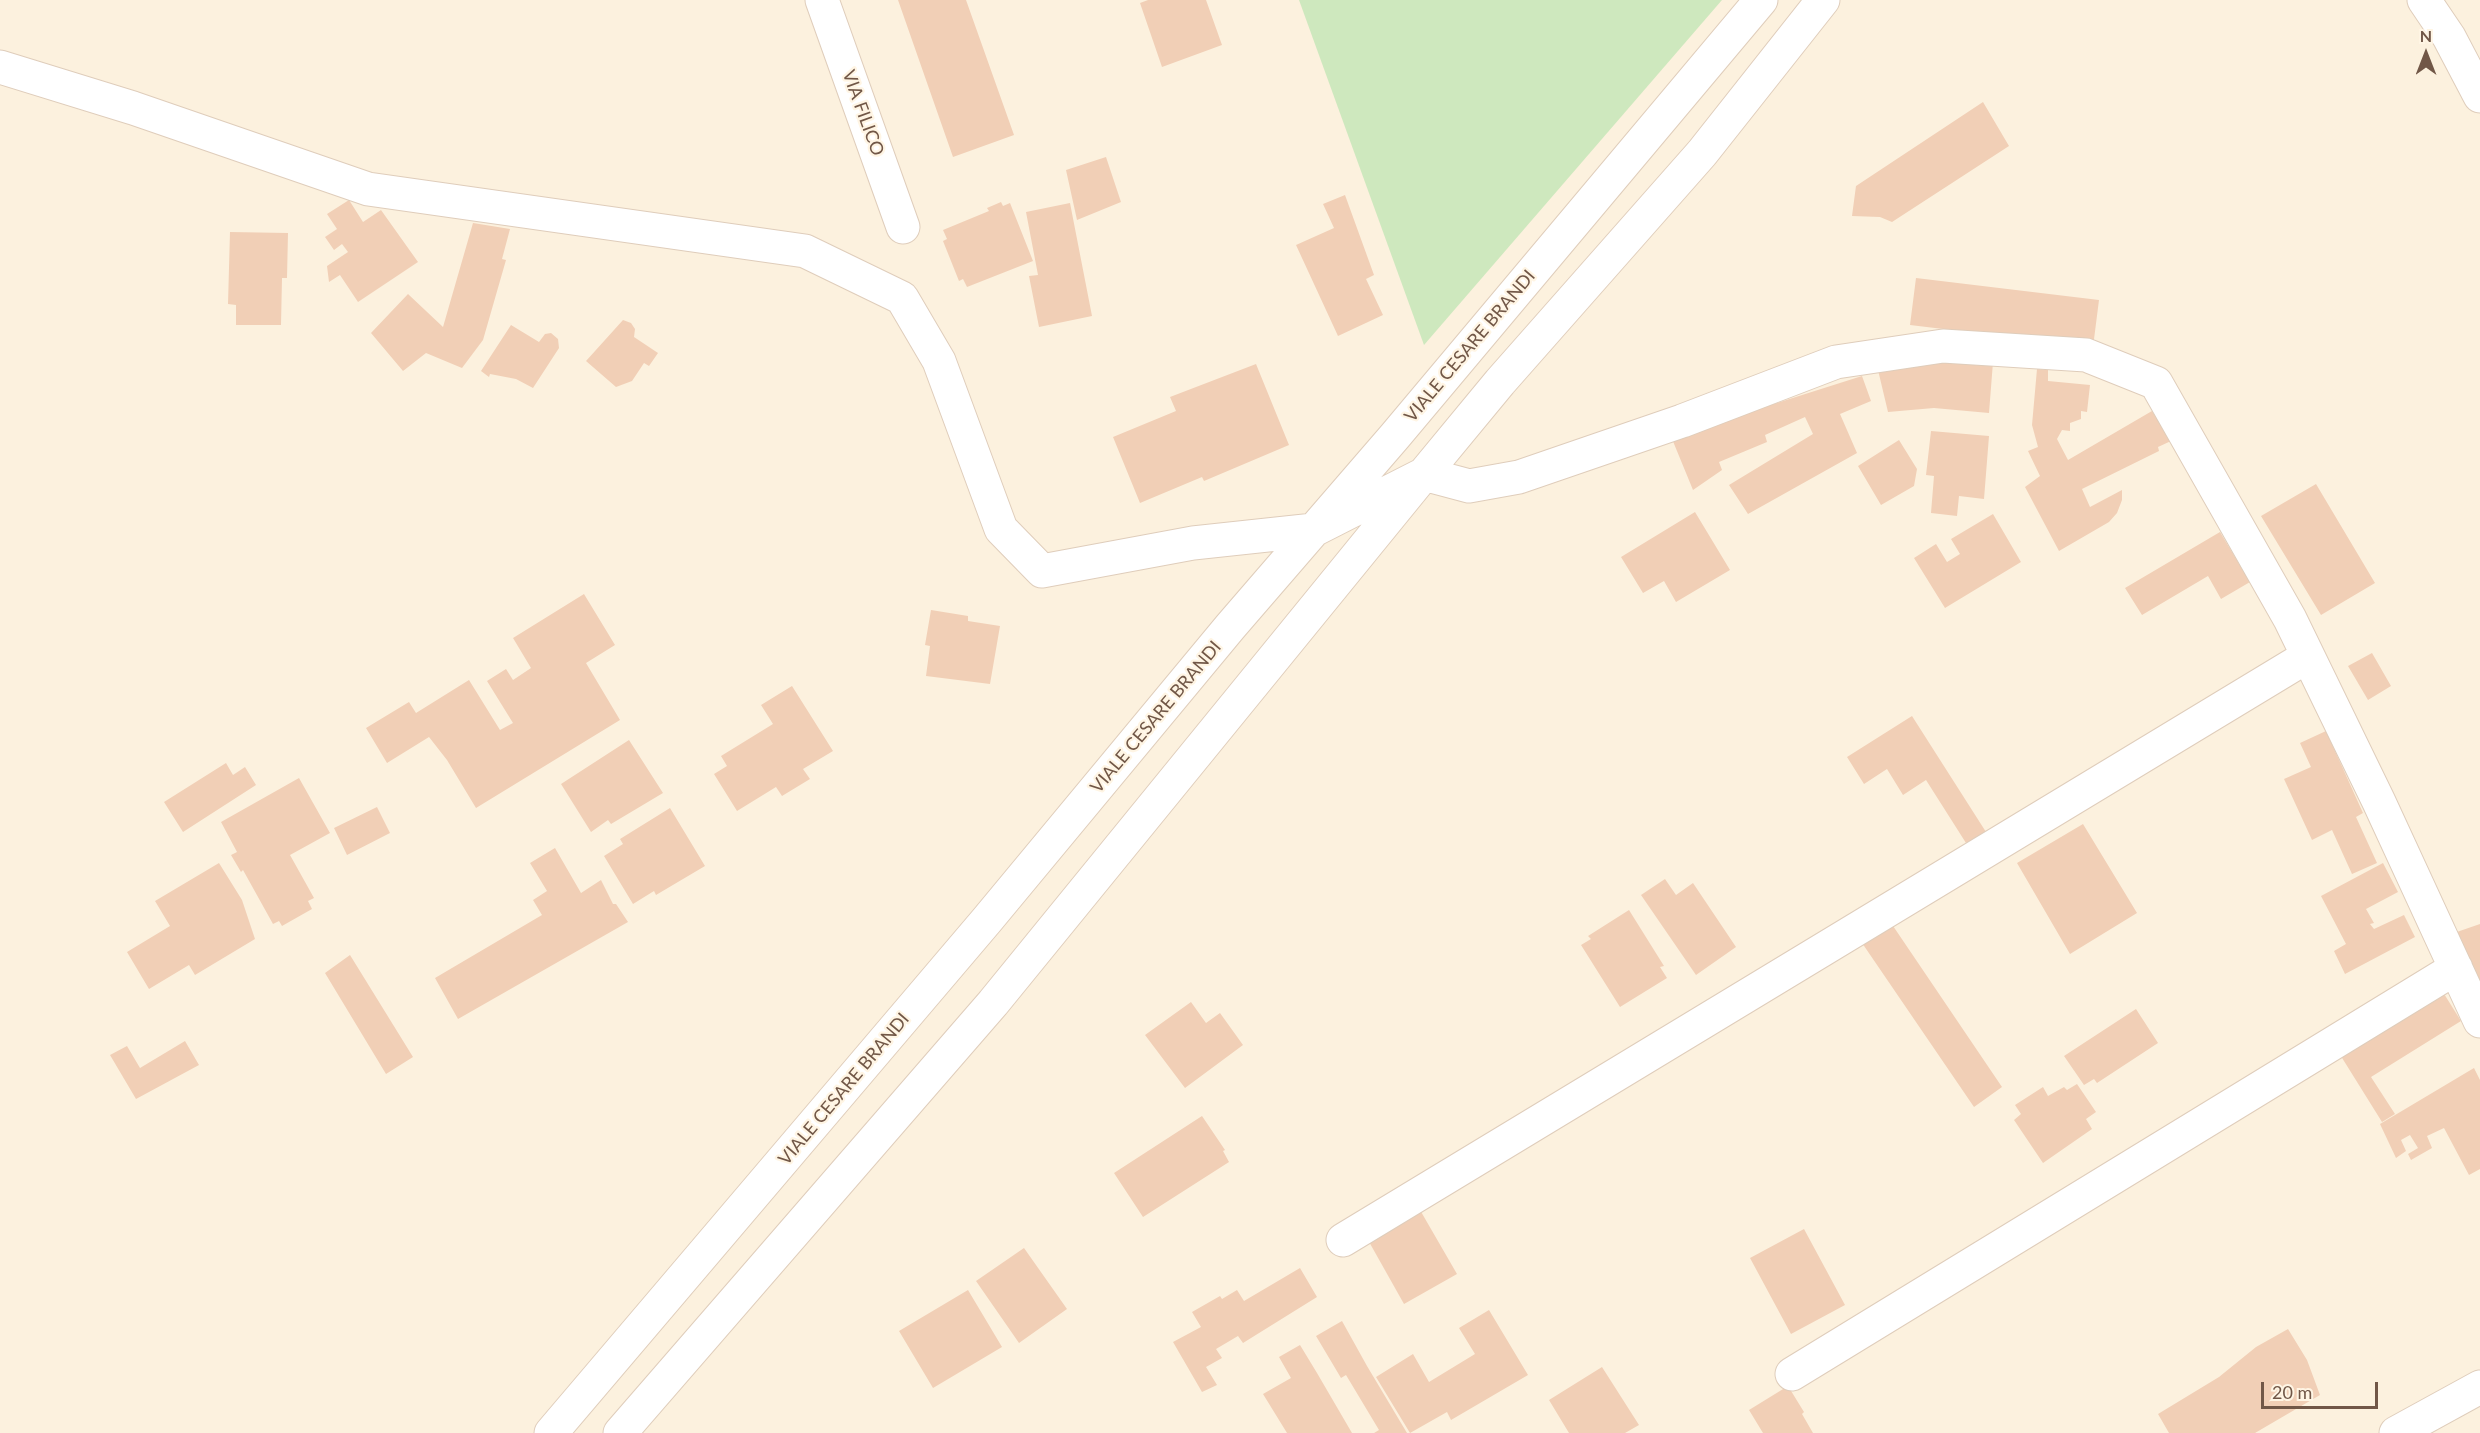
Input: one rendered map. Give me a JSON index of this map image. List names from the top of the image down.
{
  "streets": {
    "street": ["VIA FILICO", "VIALE CESARE BRANDI"]
  },
  "scale_bar": "20 m",
  "north": "top"
}
